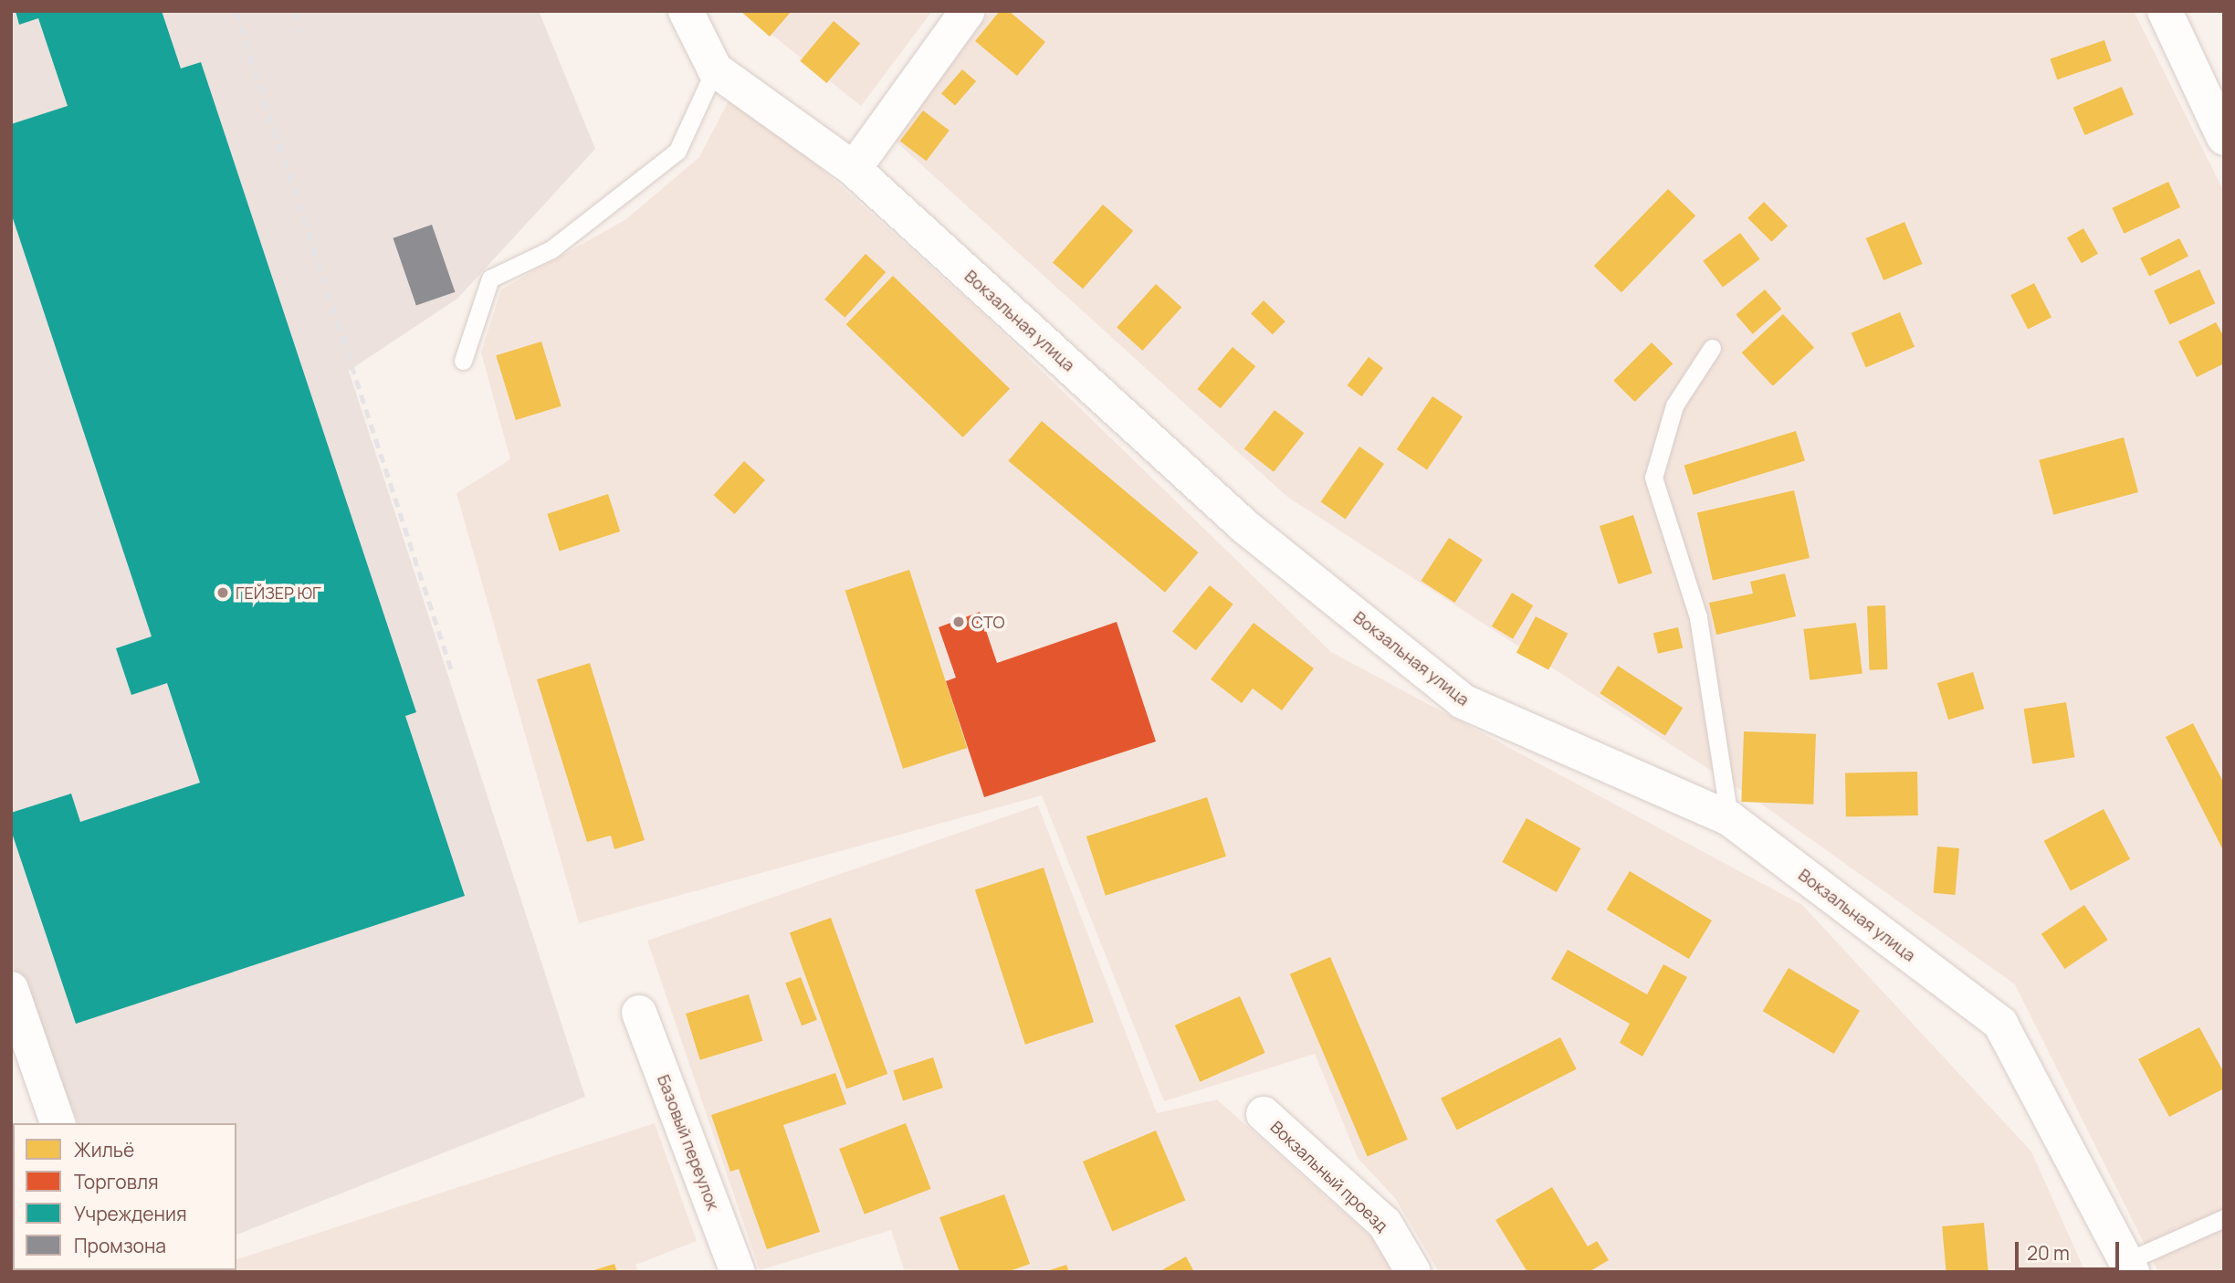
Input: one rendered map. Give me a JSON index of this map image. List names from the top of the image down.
{
  "streets": {
    "street": ["Вокзальная улица", "Базовый переулок", "Вокзальный проезд"]
  },
  "places": ["ГЕЙЗЕР ЮГ", "СТО"],
  "legend": [
    "Жильё",
    "Торговля",
    "Учреждения",
    "Промзона"
  ],
  "scale_bar": "20 m"
}
